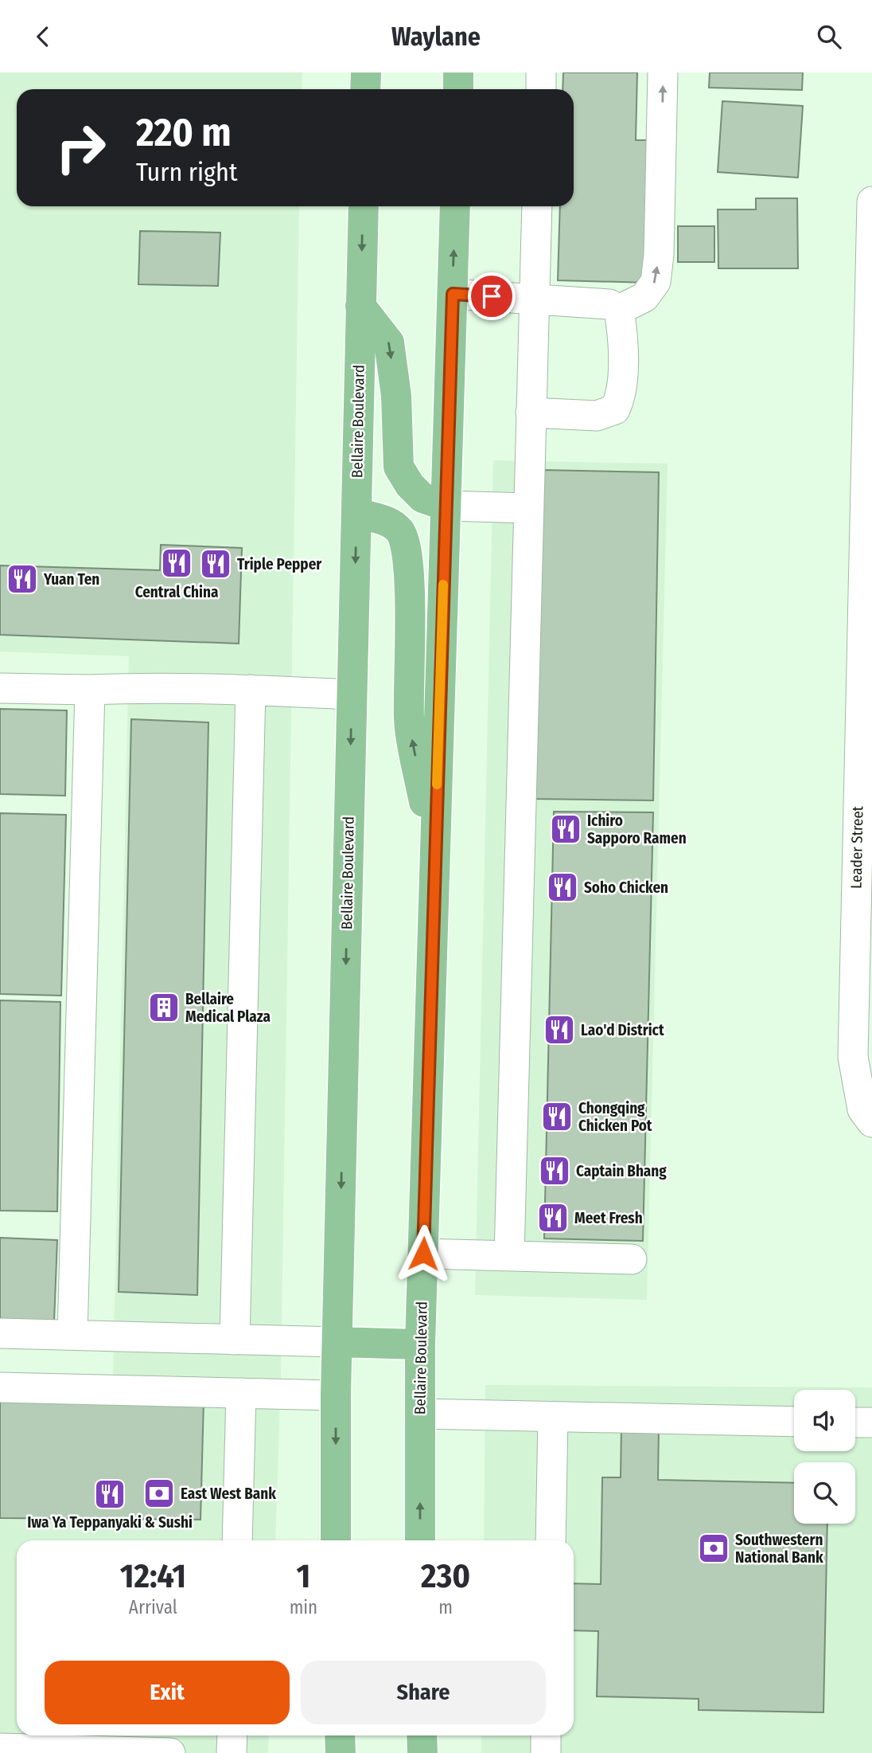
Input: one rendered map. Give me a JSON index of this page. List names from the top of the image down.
{
  "streets": {
    "main road": ["Bellaire Boulevard"],
    "street": ["Leader Street"]
  },
  "places": {
    "restaurant": [
      "Central China",
      "Triple Pepper",
      "Yuan Ten",
      "Ichiro Sapporo Ramen",
      "Soho Chicken",
      "Lao'd District",
      "Chongqing Chicken Pot",
      "Captain Bhang",
      "Meet Fresh",
      "Iwa Ya Teppanyaki & Sushi"
    ],
    "building": ["Bellaire Medical Plaza"],
    "bank": ["East West Bank", "Southwestern National Bank"]
  },
  "page": {
    "header": "Waylane",
    "turn": ["220 m", "Turn right"],
    "eta": [
      "12:41",
      "Arrival",
      "1",
      "min",
      "230",
      "m"
    ],
    "buttons": ["Exit", "Share"]
  }
}
